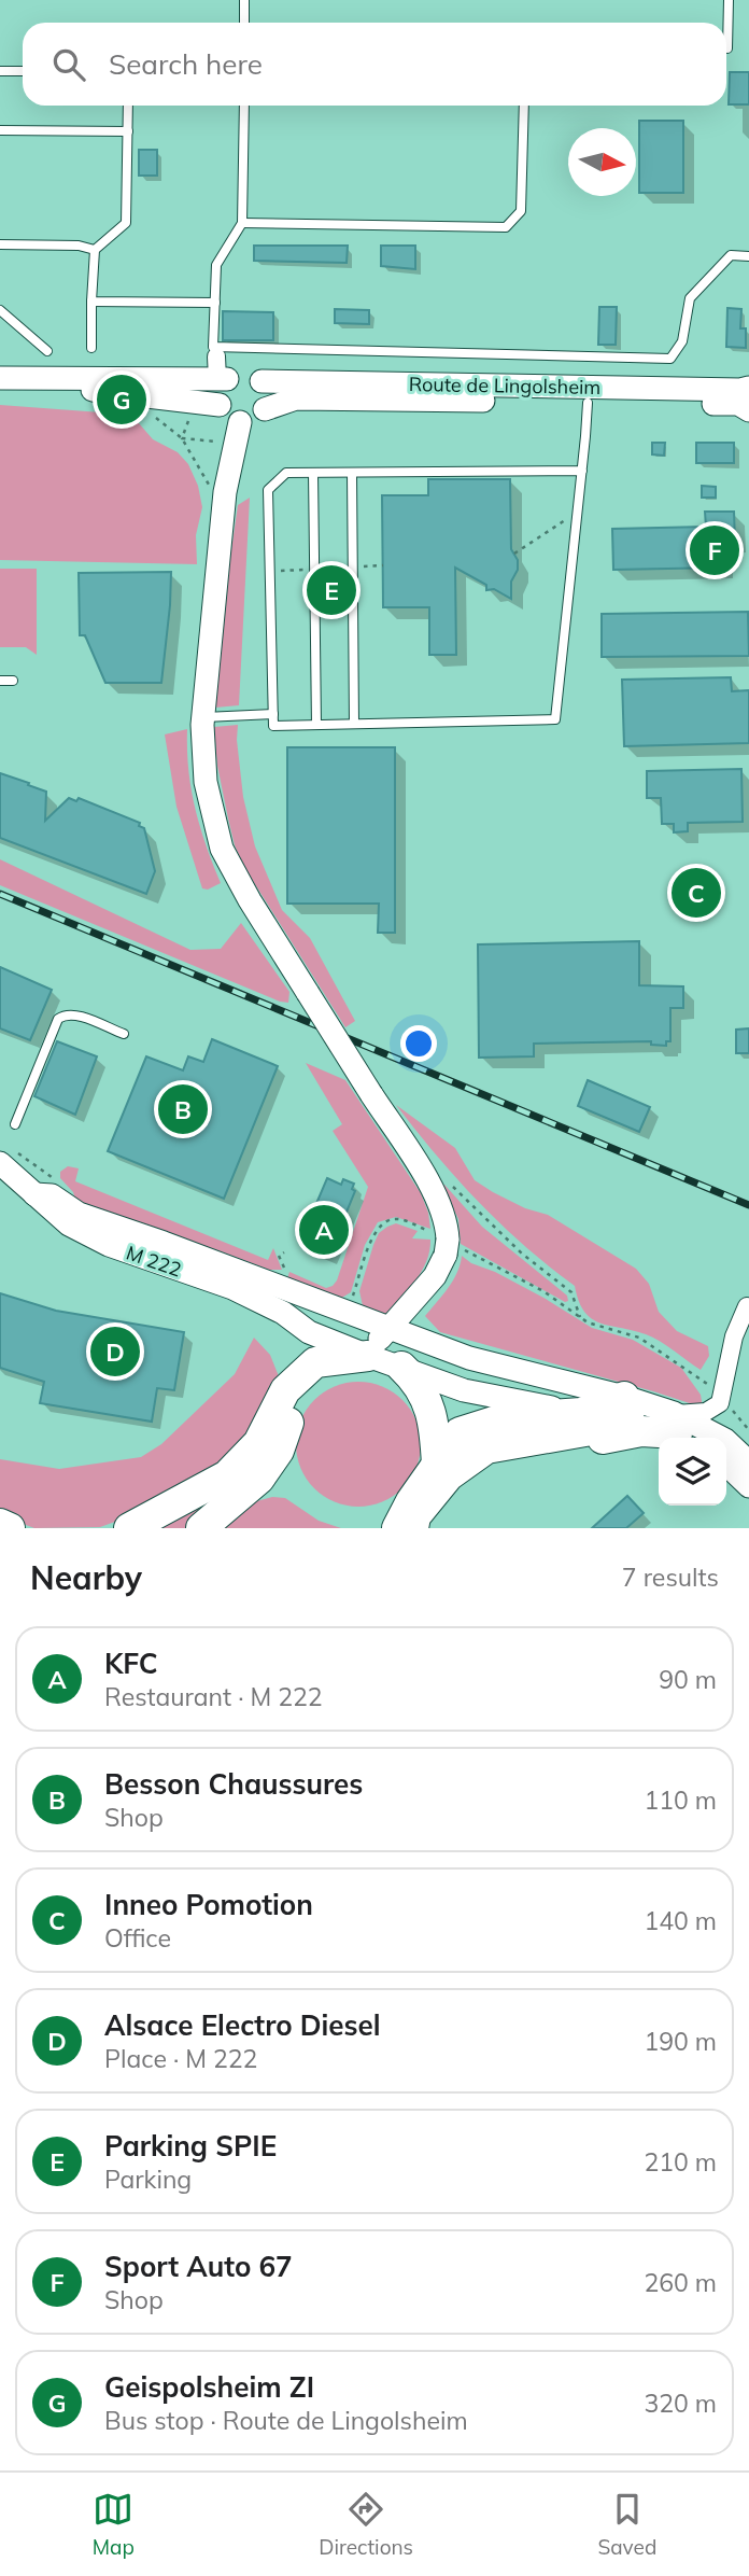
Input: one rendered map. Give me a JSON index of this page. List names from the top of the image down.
{
  "streets": {
    "main road": ["Route de Lingolsheim", "M 222"]
  },
  "north": "right",
  "page": {
    "search": "Search here",
    "pins": [
      "G",
      "F",
      "E",
      "C",
      "B",
      "A",
      "D"
    ],
    "heading": ["Nearby", "7 results"],
    "list": [
      {
        "mark": "A",
        "name": "KFC",
        "note": "Restaurant · M 222",
        "value": "90 m"
      },
      {
        "mark": "B",
        "name": "Besson Chaussures",
        "note": "Shop",
        "value": "110 m"
      },
      {
        "mark": "C",
        "name": "Inneo Pomotion",
        "note": "Office",
        "value": "140 m"
      },
      {
        "mark": "D",
        "name": "Alsace Electro Diesel",
        "note": "Place · M 222",
        "value": "190 m"
      },
      {
        "mark": "E",
        "name": "Parking SPIE",
        "note": "Parking",
        "value": "210 m"
      },
      {
        "mark": "F",
        "name": "Sport Auto 67",
        "note": "Shop",
        "value": "260 m"
      },
      {
        "mark": "G",
        "name": "Geispolsheim ZI",
        "note": "Bus stop · Route de Lingolsheim",
        "value": "320 m"
      }
    ],
    "nav": ["Map", "Directions", "Saved"]
  }
}
